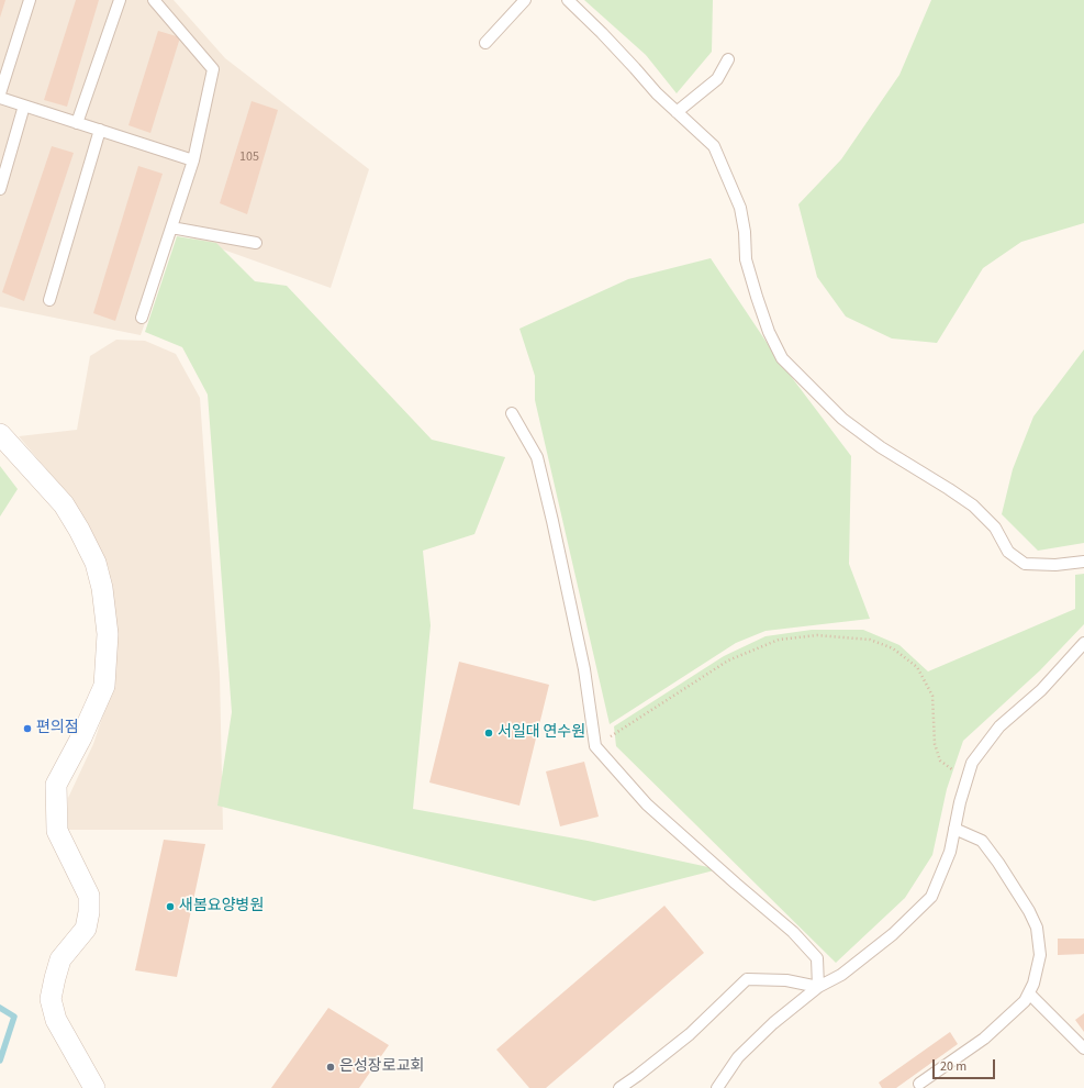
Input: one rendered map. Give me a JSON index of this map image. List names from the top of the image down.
{
  "places": [
    "편의점",
    "서일대 연수원",
    "새봄요양병원",
    "은성장로교회"
  ],
  "house_numbers": ["105"],
  "scale_bar": "20 m"
}
